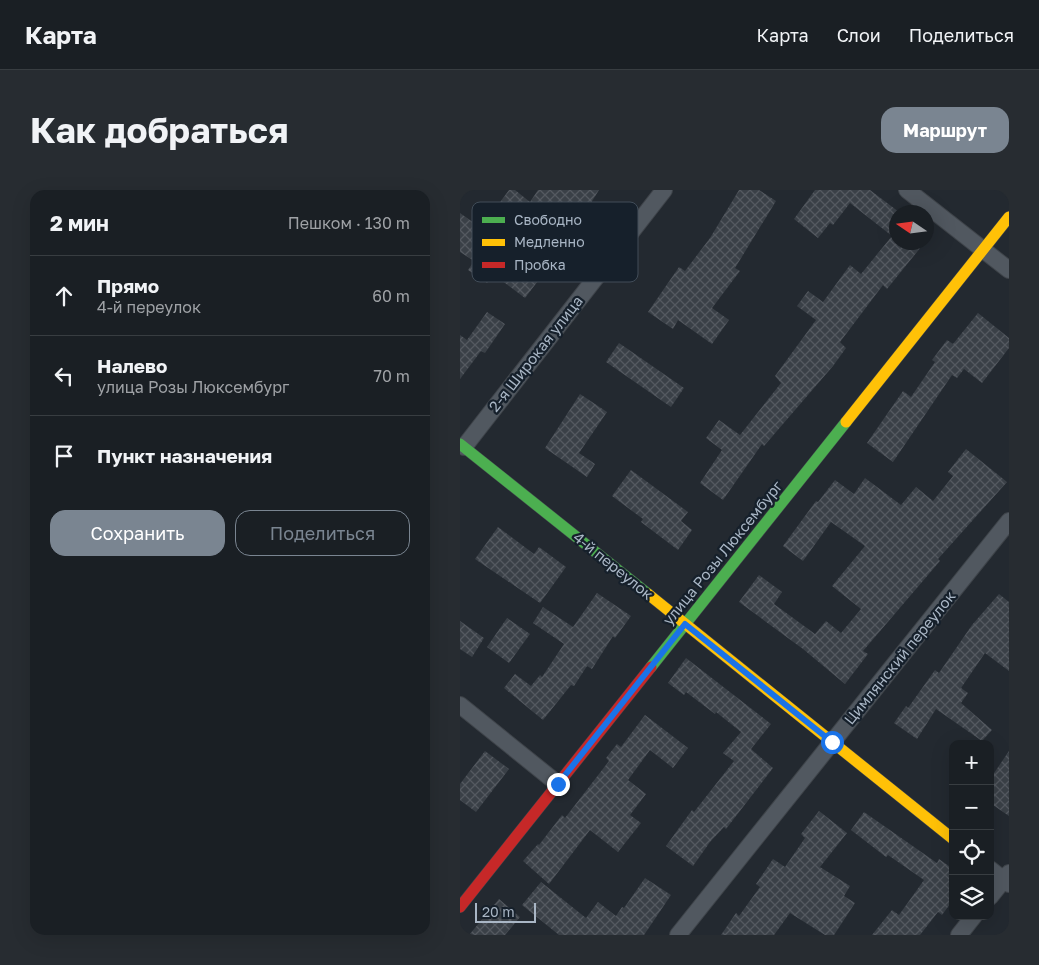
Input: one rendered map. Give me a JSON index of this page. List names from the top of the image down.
{
  "streets": {
    "street": [
      "2-я Широкая улица",
      "улица Розы Люксембург",
      "4-й переулок",
      "Цимлянский переулок"
    ]
  },
  "crossings": [
    ["2-я Широкая улица", "4-й переулок"],
    ["улица Розы Люксембург", "4-й переулок"],
    ["4-й переулок", "Цимлянский переулок"]
  ],
  "legend": ["Свободно", "Медленно", "Пробка"],
  "scale_bar": "20 m",
  "north": "left",
  "page": {
    "header": "Карта",
    "nav": ["Карта", "Слои", "Поделиться"],
    "buttons": [
      "Маршрут",
      ["Сохранить", "Поделиться"]
    ],
    "title": "Как добраться",
    "heading": ["2 мин", "Пешком · 130 m"],
    "list": [
      ["Прямо", "4-й переулок", "60 m"],
      ["Налево", "улица Розы Люксембург", "70 m"],
      "Пункт назначения"
    ],
    "map_buttons": ["+", "−"],
    "scale": "20 m"
  }
}
